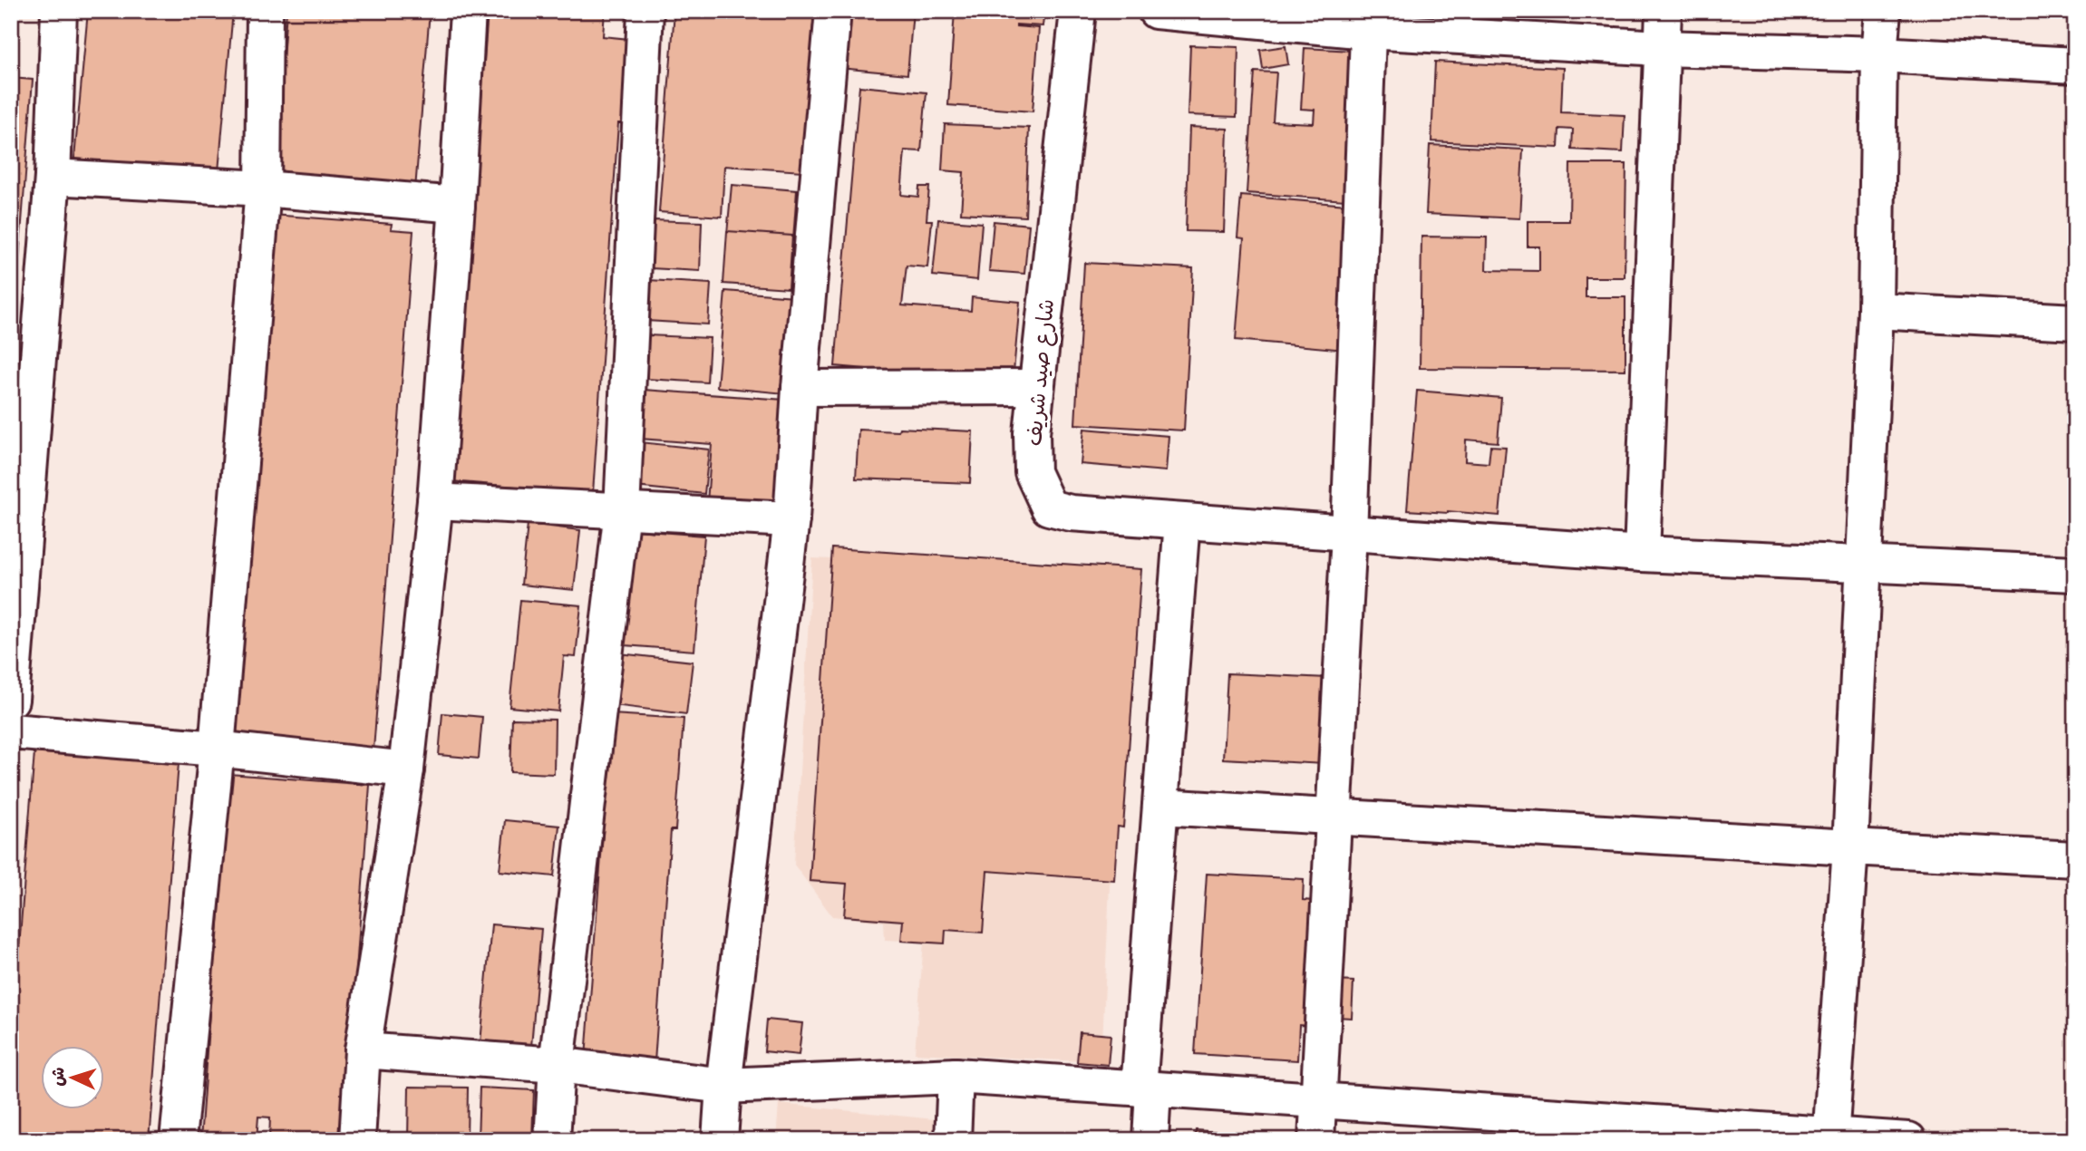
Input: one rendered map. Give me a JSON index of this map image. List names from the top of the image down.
{
  "streets": {
    "street": ["شارع صيد شريف"]
  },
  "north": "left"
}
